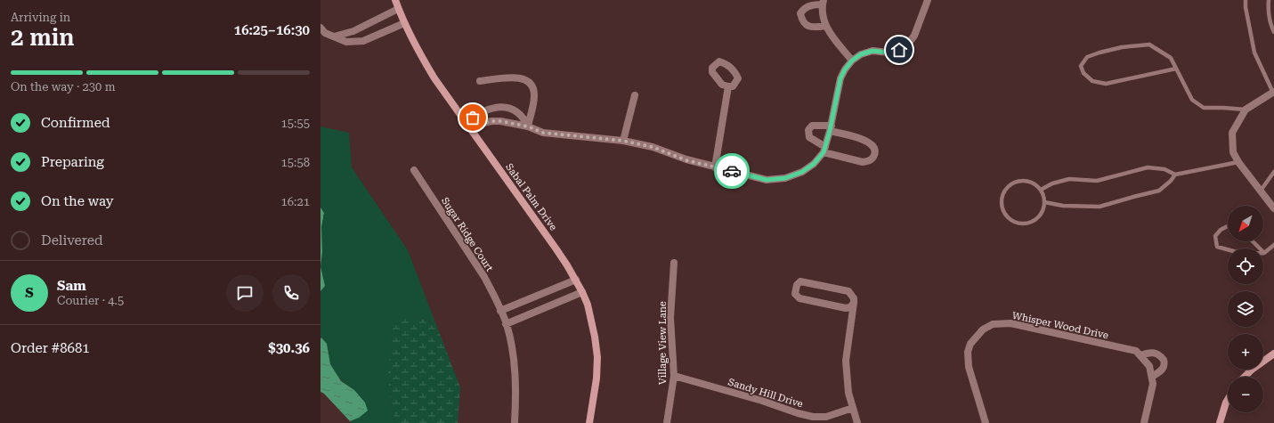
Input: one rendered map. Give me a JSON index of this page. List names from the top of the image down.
{
  "streets": {
    "street": [
      "Sabal Palm Drive",
      "Sugar Ridge Court",
      "Whisper Wood Drive",
      "Village View Lane",
      "Sandy Hill Drive"
    ]
  },
  "crossings": [
    ["Village View Lane", "Sandy Hill Drive"]
  ],
  "north": "bottom left",
  "page": {
    "heading": ["2 min", "Arriving in", "16:25–16:30"],
    "panel": [
      "Sam",
      "Courier · 4.5",
      "Order #8681",
      "$30.36"
    ],
    "bar": "On the way · 230 m",
    "list": [
      ["Confirmed", "15:55"],
      ["Preparing", "15:58"],
      ["On the way", "16:21"],
      "Delivered"
    ],
    "map_buttons": ["+", "−"],
    "round": "S"
  }
}
